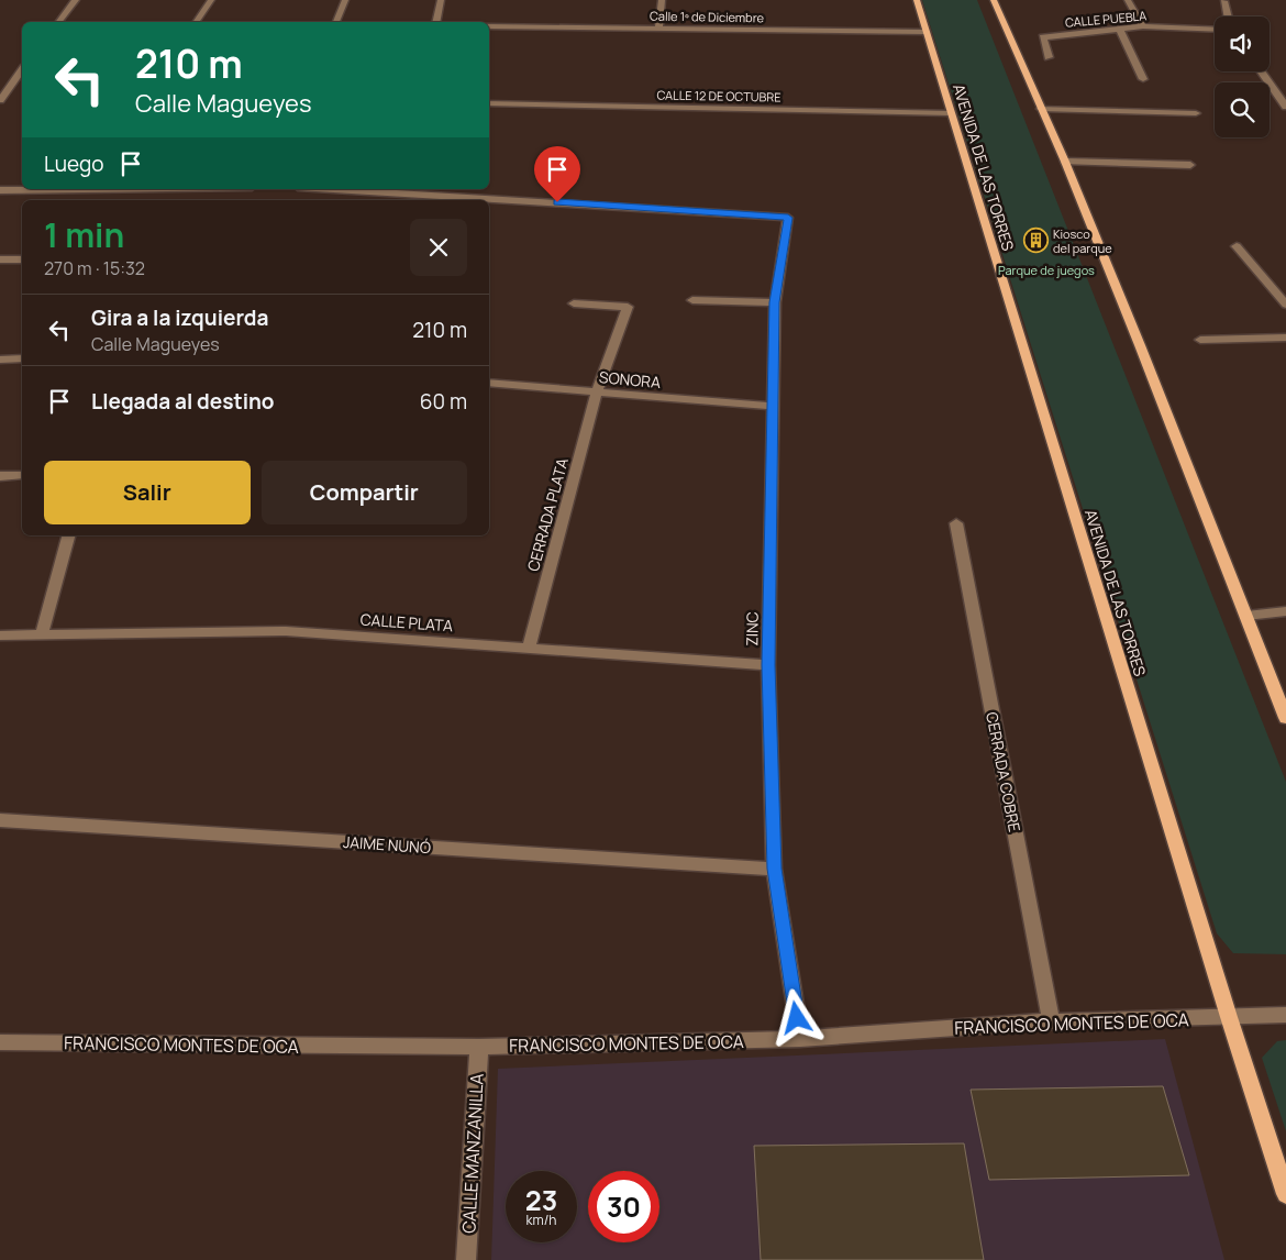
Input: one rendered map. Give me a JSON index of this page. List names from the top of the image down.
{
  "streets": {
    "main road": ["AVENIDA DE LAS TORRES"],
    "street": [
      "Calle 1º de Diciembre",
      "CALLE PUEBLA",
      "CALLE 12 DE OCTUBRE",
      "SONORA",
      "CERRADA PLATA",
      "CALLE PLATA",
      "ZINC",
      "CERRADA COBRE",
      "JAIME NUNÓ",
      "FRANCISCO MONTES DE OCA",
      "CALLE MANZANILLA"
    ]
  },
  "crossings": [
    ["Calle 1º de Diciembre", "AVENIDA DE LAS TORRES"],
    ["CALLE 12 DE OCTUBRE", "AVENIDA DE LAS TORRES"],
    ["AVENIDA DE LAS TORRES", "FRANCISCO MONTES DE OCA"],
    ["SONORA", "CERRADA PLATA"],
    ["SONORA", "ZINC"],
    ["CERRADA PLATA", "CALLE PLATA"],
    ["CALLE PLATA", "ZINC"],
    ["ZINC", "JAIME NUNÓ"],
    ["ZINC", "FRANCISCO MONTES DE OCA"],
    ["CERRADA COBRE", "FRANCISCO MONTES DE OCA"],
    ["FRANCISCO MONTES DE OCA", "CALLE MANZANILLA"]
  ],
  "parks": ["Parque de juegos"],
  "places": {
    "building": ["Kiosco del parque"]
  },
  "page": {
    "turn": ["210 m", "Calle Magueyes"],
    "then": "Luego",
    "heading": ["1 min", "270 m · 15:32"],
    "list": [
      {
        "name": "Gira a la izquierda",
        "note": "Calle Magueyes",
        "value": "210 m"
      },
      {
        "name": "Llegada al destino",
        "value": "60 m"
      }
    ],
    "buttons": ["Salir", "Compartir"],
    "speed": "23 km/h",
    "limit": "30"
  }
}
